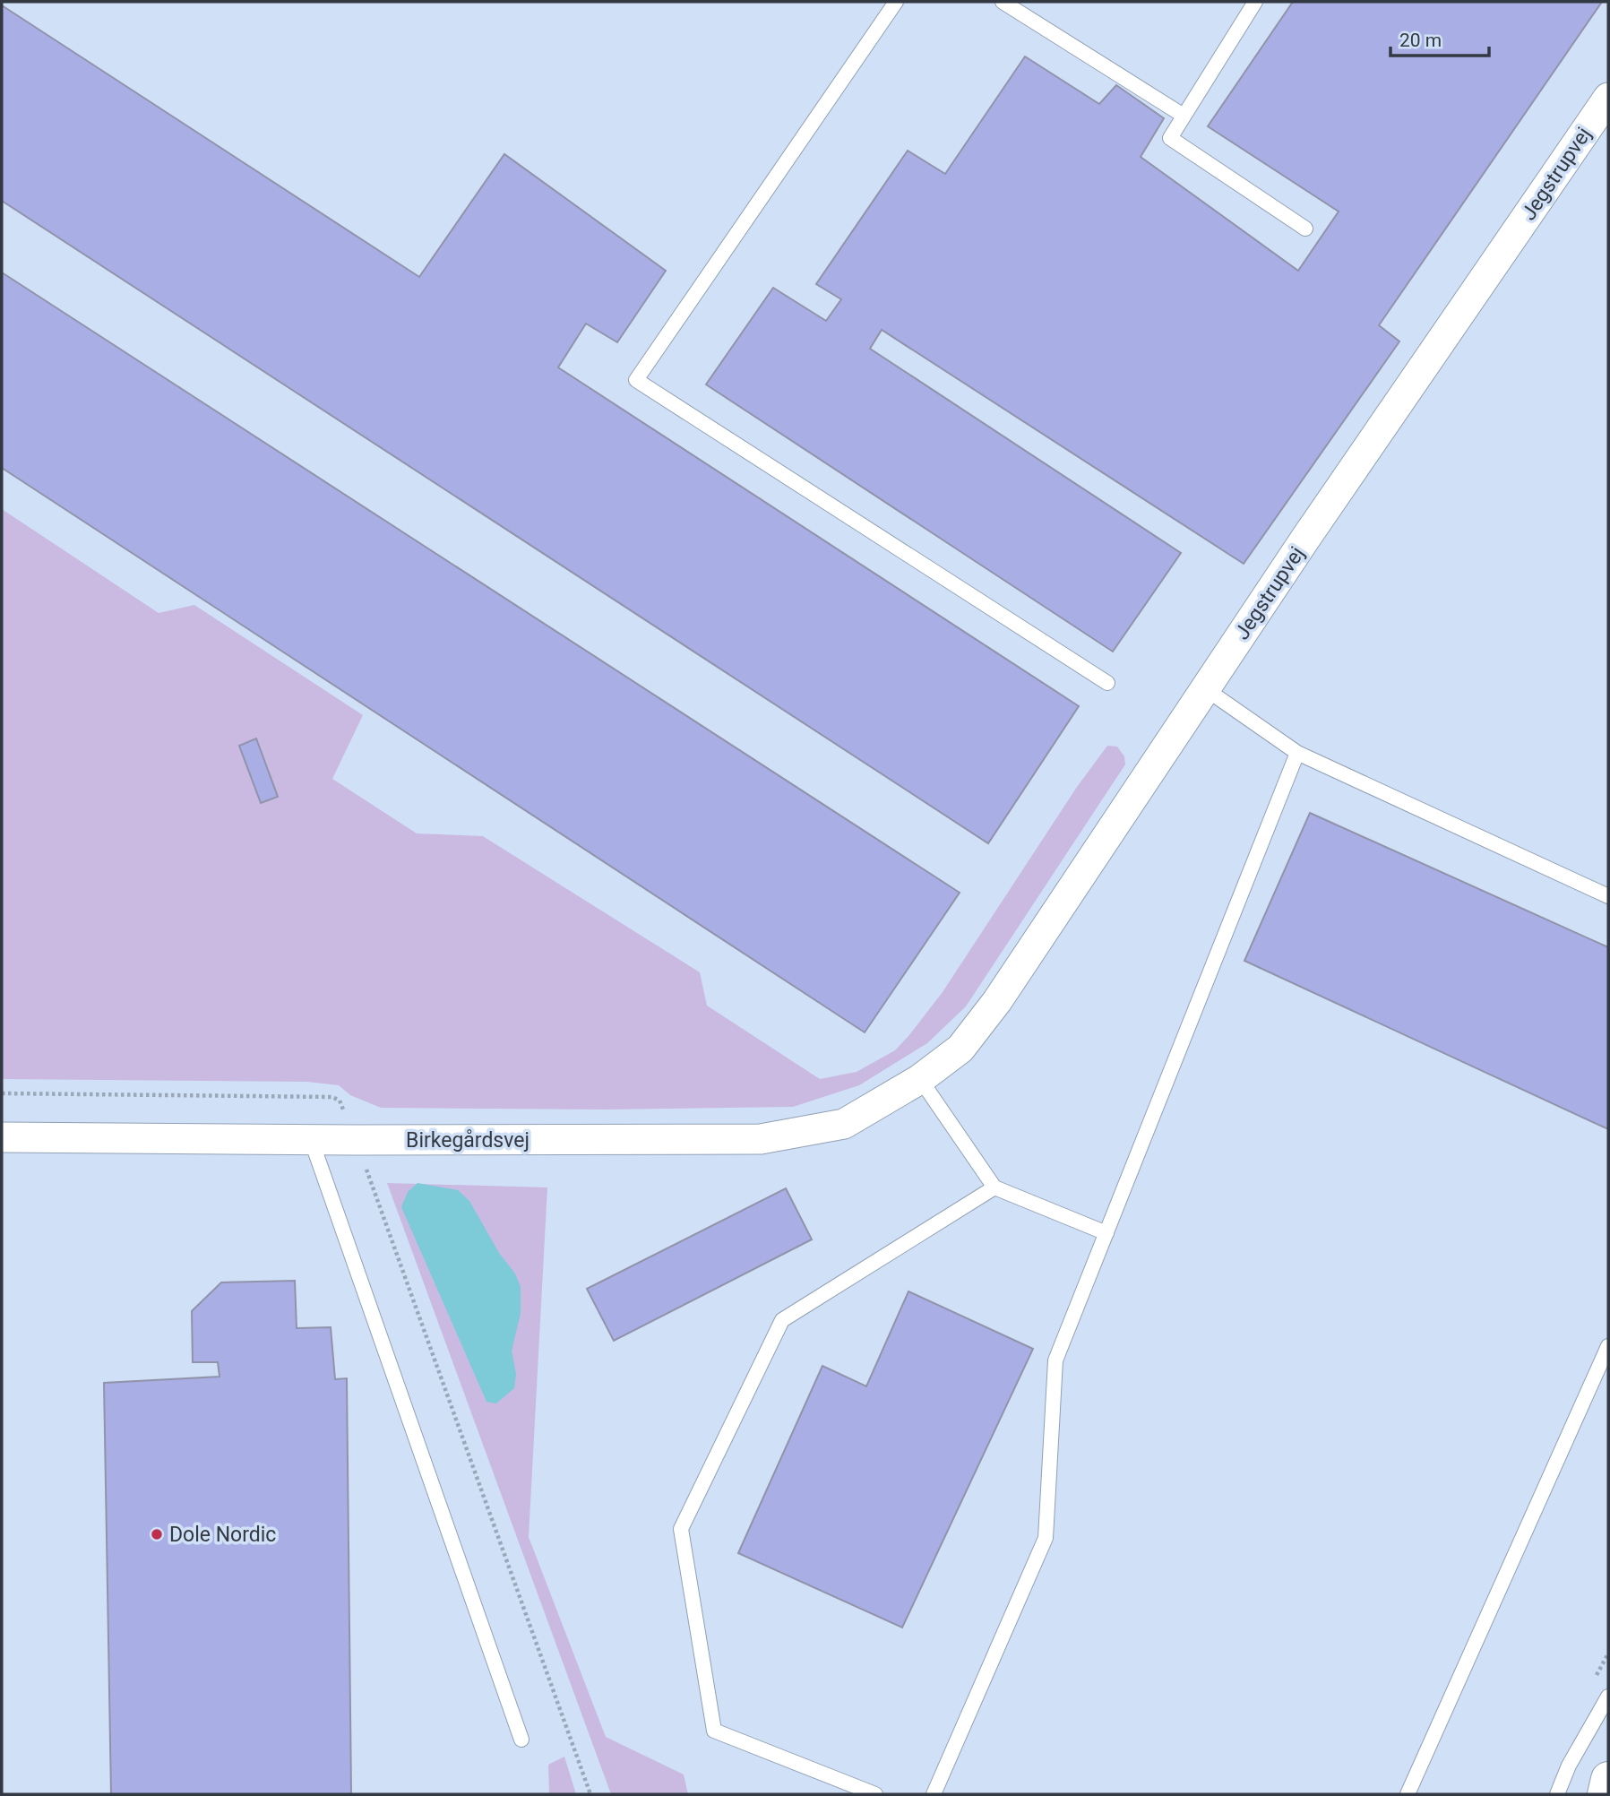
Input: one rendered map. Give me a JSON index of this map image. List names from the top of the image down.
{
  "streets": {
    "street": ["Jegstrupvej", "Birkegårdsvej"]
  },
  "crossings": [
    ["Jegstrupvej", "Birkegårdsvej"]
  ],
  "places": ["Dole Nordic"],
  "scale_bar": "20 m"
}
